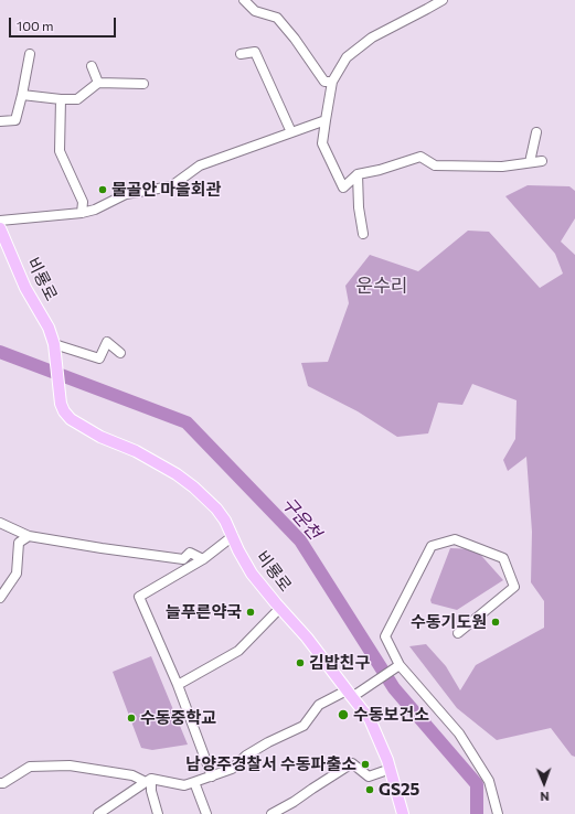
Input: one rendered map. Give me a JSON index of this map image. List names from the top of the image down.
{
  "streets": {
    "main road": ["비룡로"]
  },
  "districts": ["운수리"],
  "water": ["구운천"],
  "places": [
    "물골안 마을회관",
    "늘푸른약국",
    "수동기도원",
    "김밥친구",
    "수동보건소",
    "수동중학교",
    "남양주경찰서 수동파출소",
    "GS25"
  ],
  "scale_bar": "100 m",
  "north": "bottom"
}
